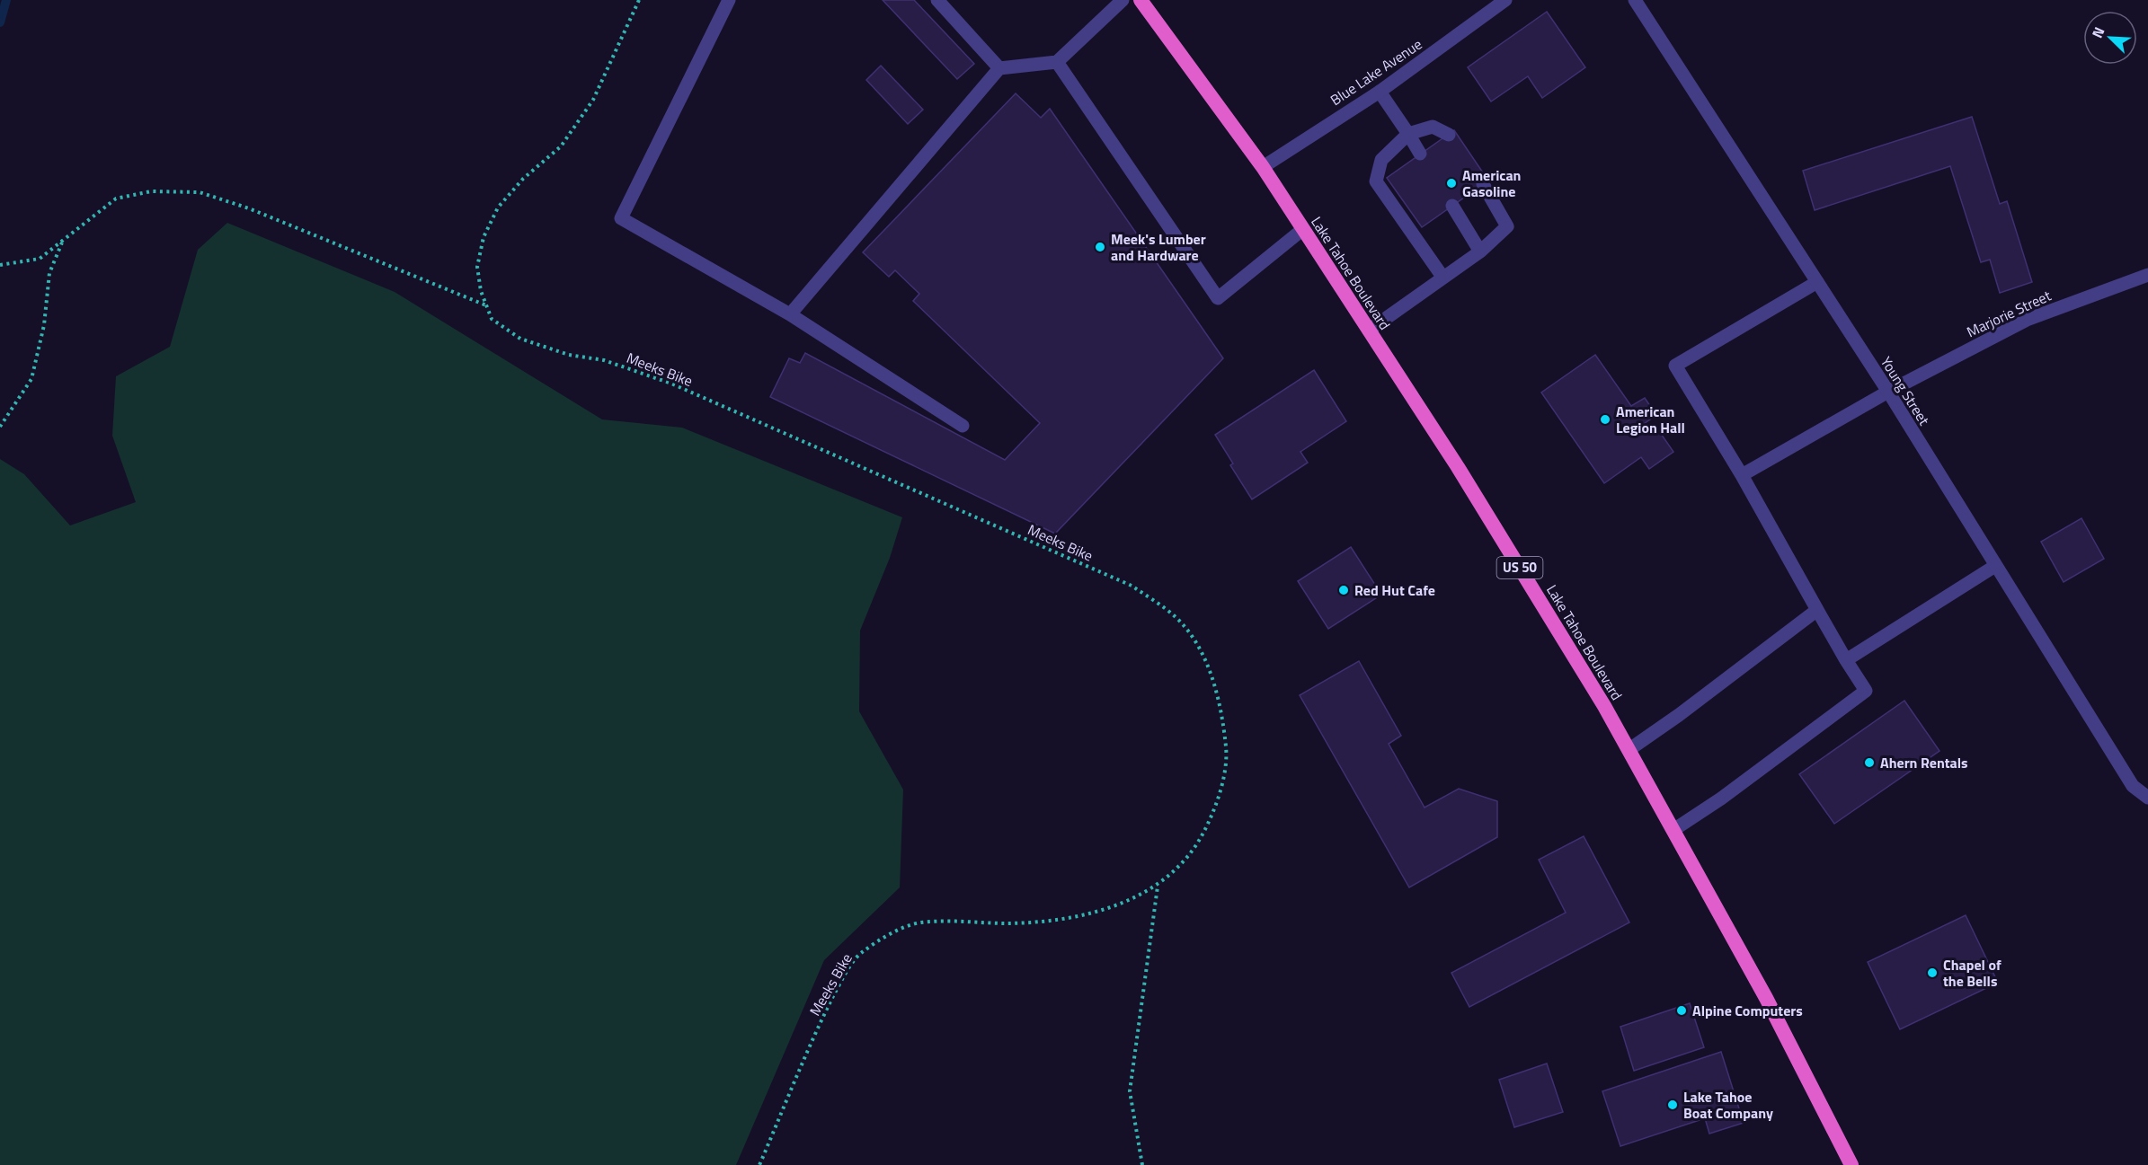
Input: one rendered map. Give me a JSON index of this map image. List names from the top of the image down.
{
  "streets": {
    "highway": ["Lake Tahoe Boulevard", "US 50"],
    "street": ["Blue Lake Avenue", "Marjorie Street", "Young Street"],
    "path": ["Meeks Bike"]
  },
  "crossings": [
    ["Blue Lake Avenue", "Lake Tahoe Boulevard"],
    ["Marjorie Street", "Young Street"]
  ],
  "places": [
    "American Gasoline",
    "Meek's Lumber and Hardware",
    "American Legion Hall",
    "Red Hut Cafe",
    "Ahern Rentals",
    "Chapel of the Bells",
    "Alpine Computers",
    "Lake Tahoe Boat Company"
  ],
  "north": "top left"
}
